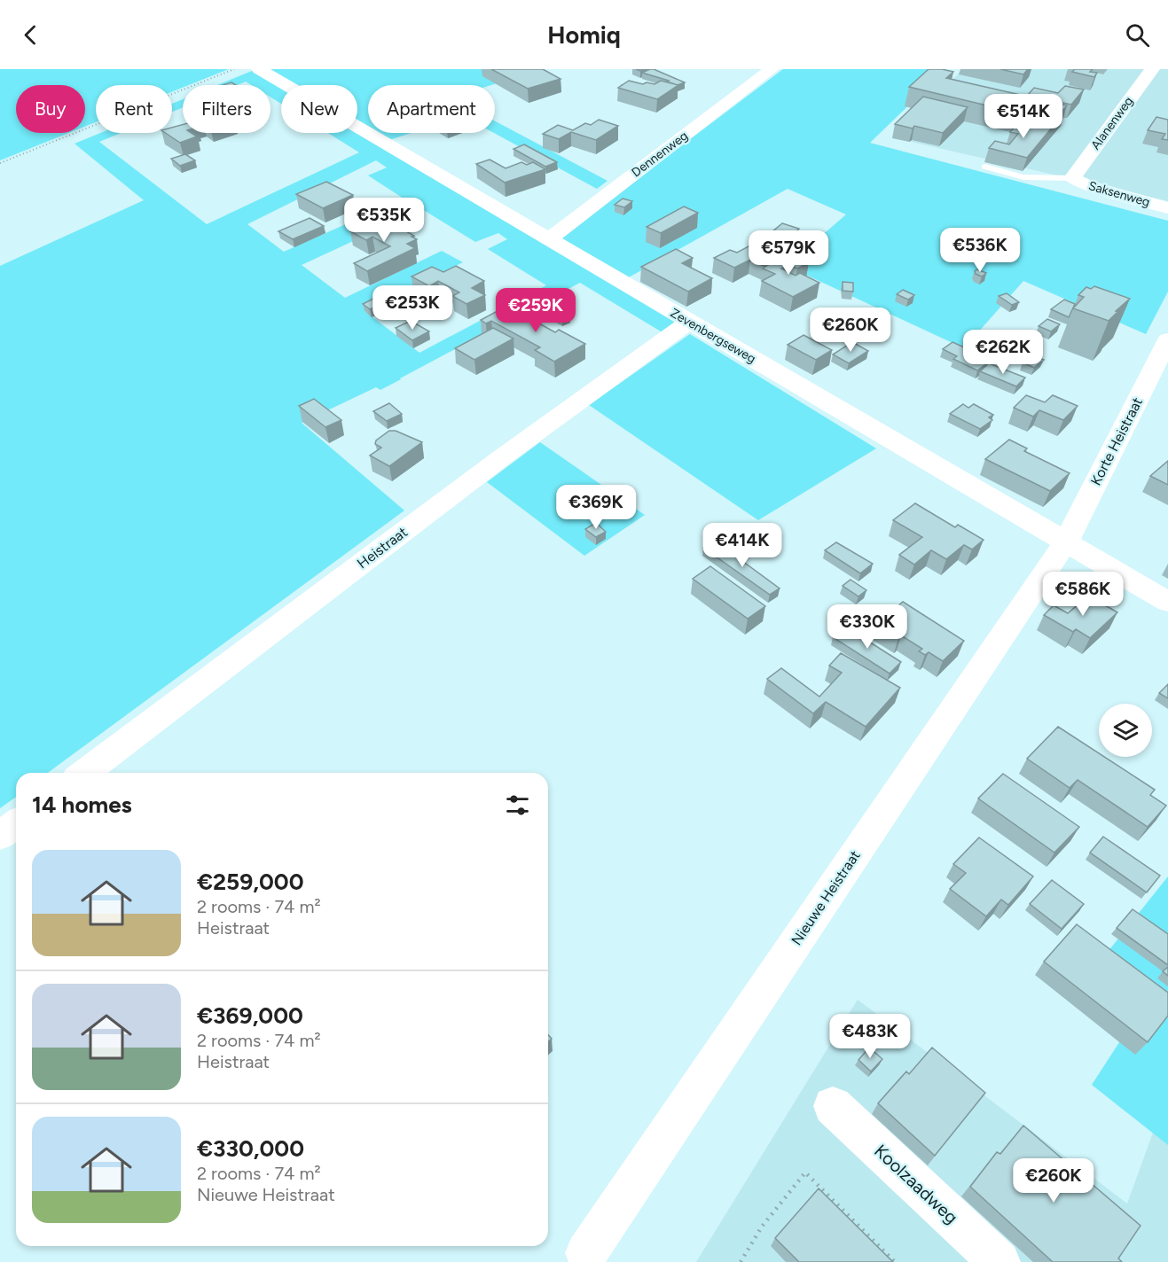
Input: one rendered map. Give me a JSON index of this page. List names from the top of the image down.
{
  "streets": {
    "street": [
      "Alanenweg",
      "Dennenweg",
      "Saksenweg",
      "Zevenbergseweg",
      "Korte Heistraat",
      "Heistraat",
      "Nieuwe Heistraat",
      "Koolzaadweg"
    ]
  },
  "crossings": [
    ["Alanenweg", "Saksenweg"],
    ["Dennenweg", "Zevenbergseweg"],
    ["Zevenbergseweg", "Korte Heistraat"],
    ["Zevenbergseweg", "Heistraat"],
    ["Zevenbergseweg", "Nieuwe Heistraat"],
    ["Korte Heistraat", "Nieuwe Heistraat"]
  ],
  "page": {
    "header": "Homiq",
    "chip": [
      "Buy",
      "Rent",
      "Filters",
      "New",
      "Apartment"
    ],
    "price": [
      "€514K",
      "€535K",
      "€536K",
      "€579K",
      "€253K",
      "€259K",
      "€260K",
      "€262K",
      "€369K",
      "€414K",
      "€586K",
      "€330K",
      "€483K",
      "€260K"
    ],
    "heading": "14 homes",
    "list": [
      {
        "name": "€259,000",
        "note": "2 rooms · 74 m² · Heistraat"
      },
      {
        "name": "€369,000",
        "note": "2 rooms · 74 m² · Heistraat"
      },
      {
        "name": "€330,000",
        "note": "2 rooms · 74 m² · Nieuwe Heistraat"
      }
    ]
  }
}
